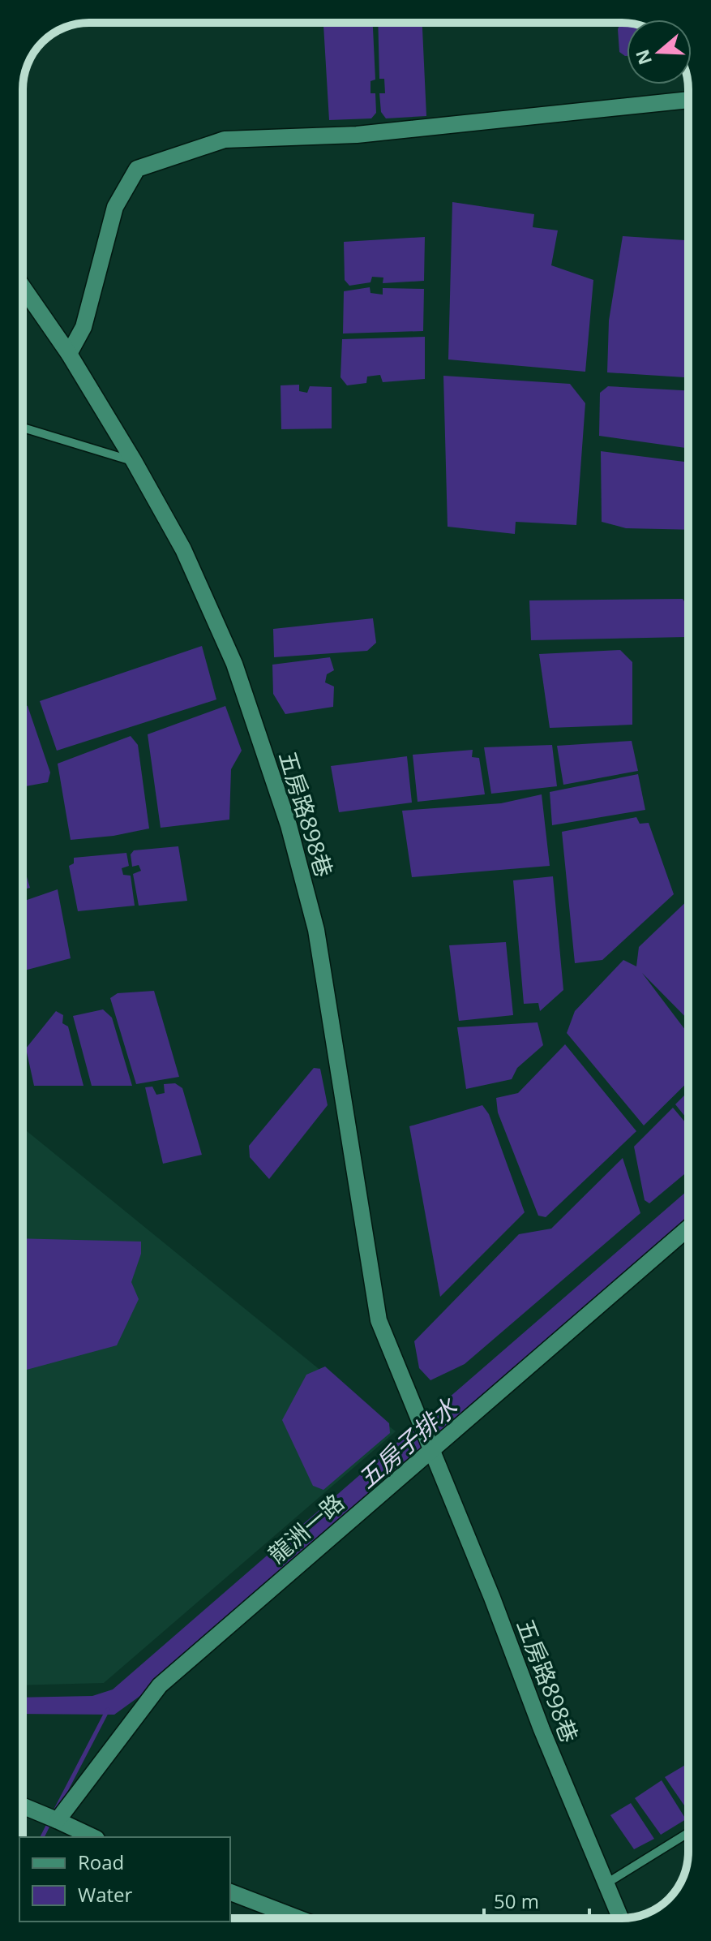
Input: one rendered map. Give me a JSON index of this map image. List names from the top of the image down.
{
  "streets": {
    "street": ["五房路898巷", "龍洲一路"]
  },
  "crossings": [
    ["五房路898巷", "龍洲一路"]
  ],
  "water": ["五房子排水"],
  "legend": ["Road", "Water"],
  "scale_bar": "50 m",
  "north": "left"
}
